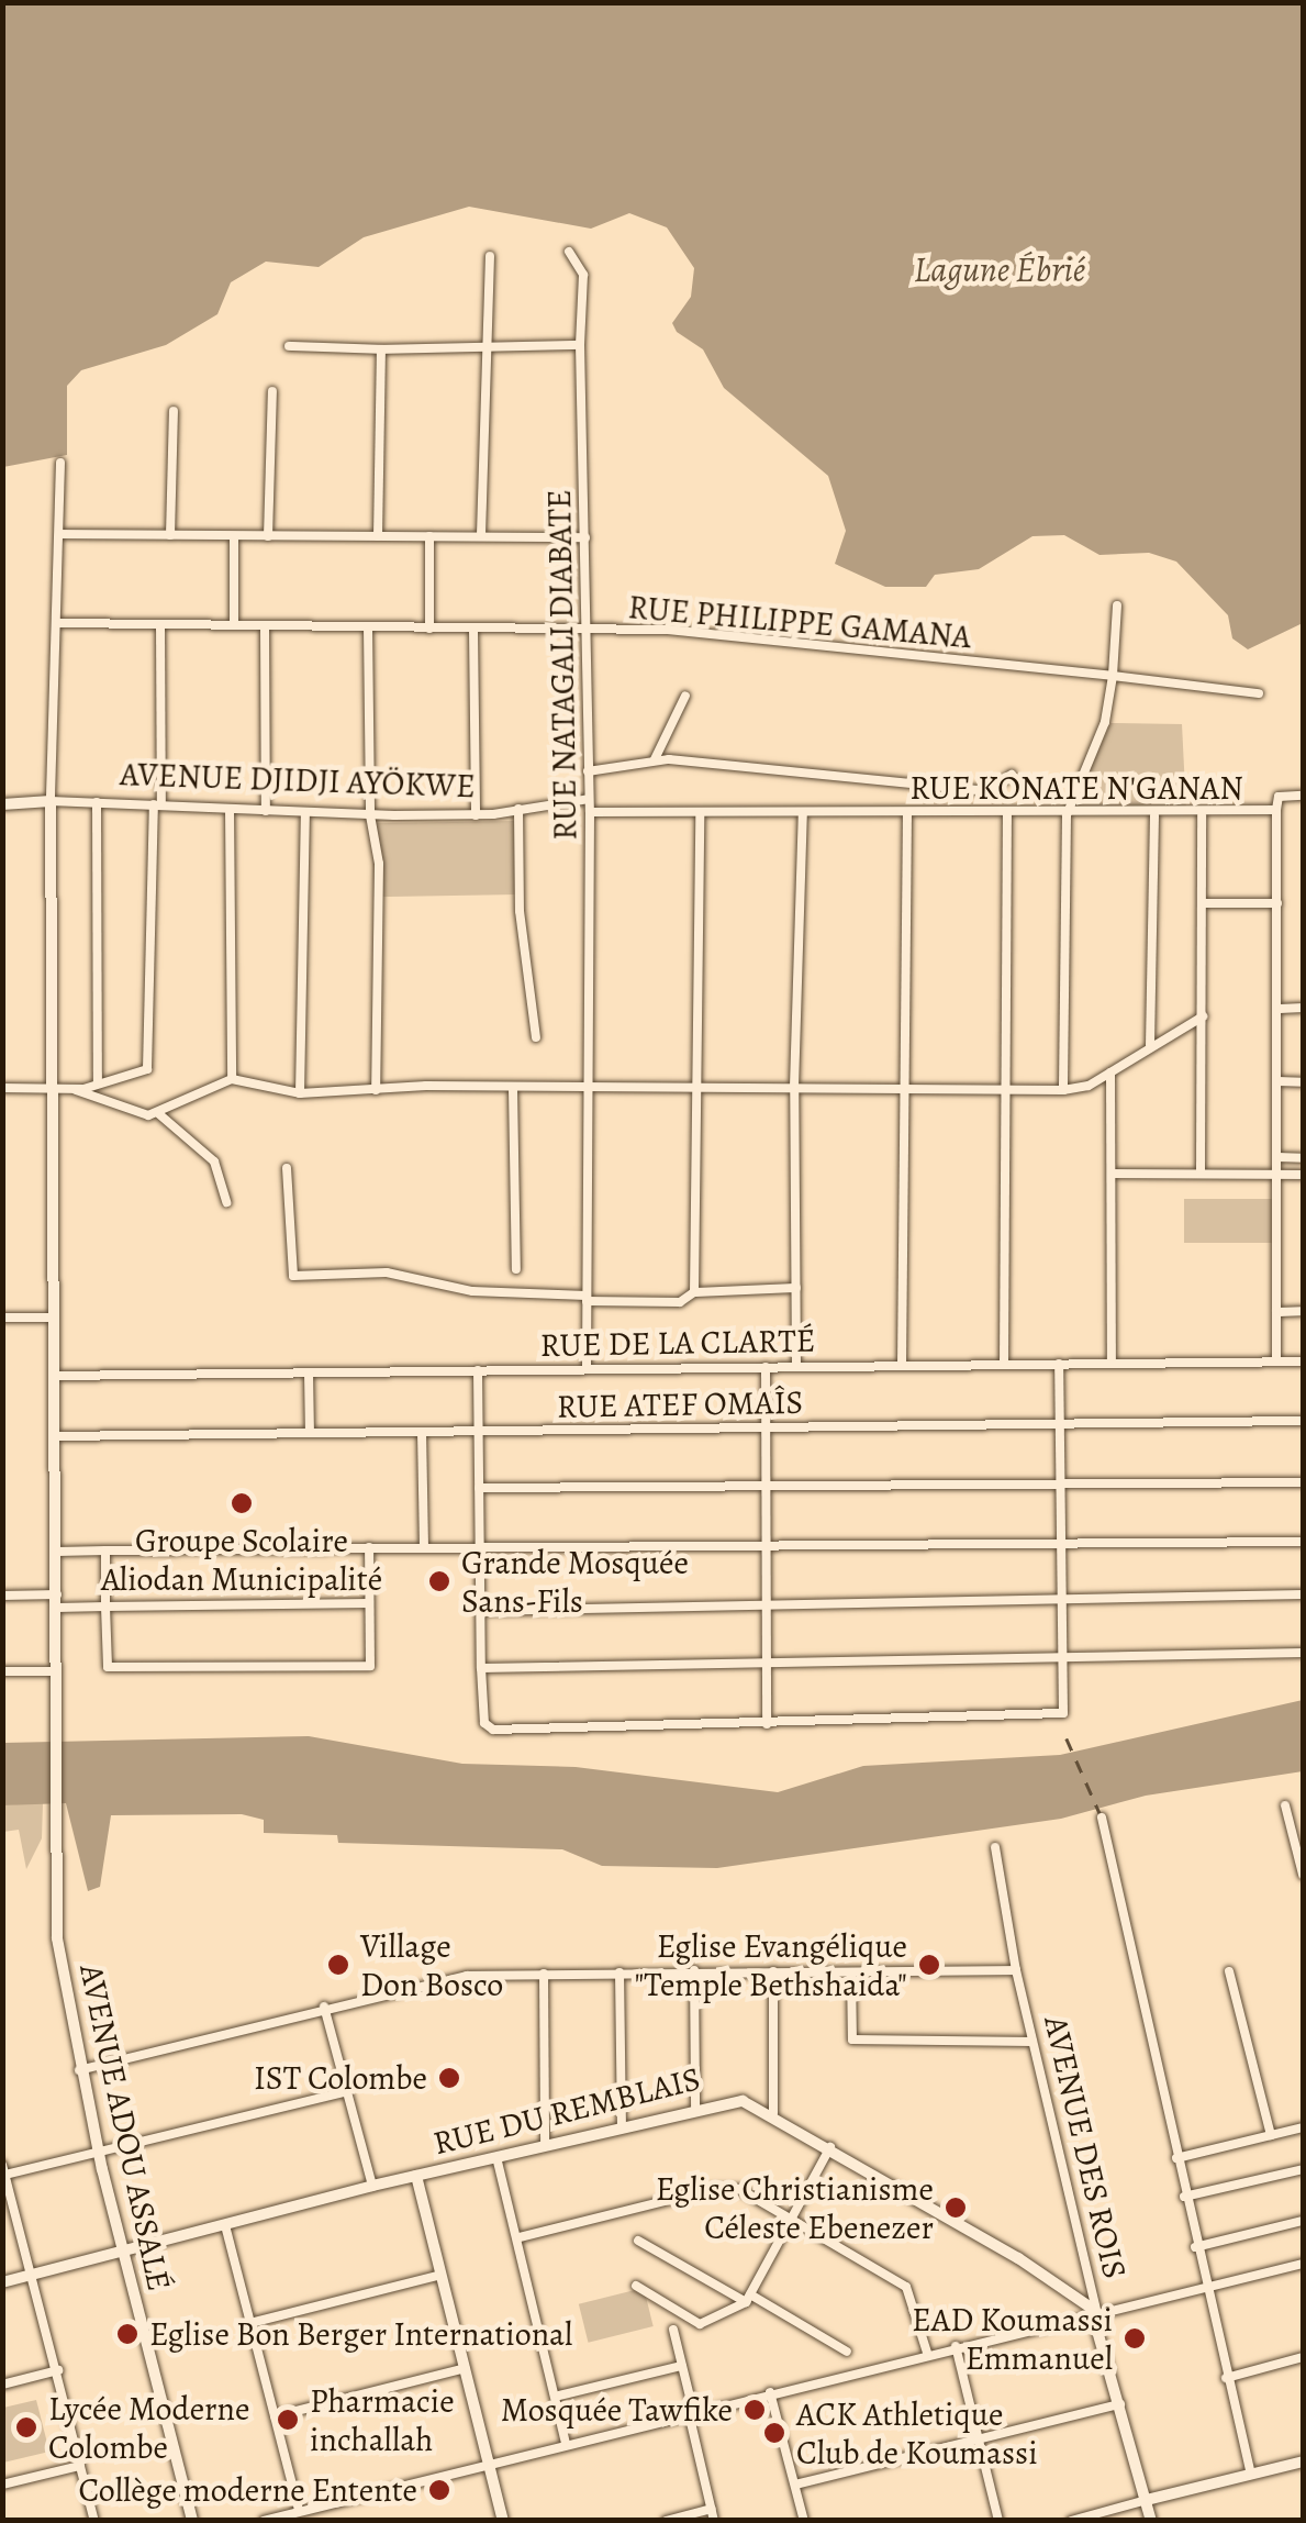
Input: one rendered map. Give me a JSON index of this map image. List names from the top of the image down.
{
  "streets": {
    "street": [
      "RUE PHILIPPE GAMANA",
      "RUE NATAGALI DIABATE",
      "AVENUE DJIDJI AYÖKWE",
      "RUE KONATE N'GANAN",
      "RUE DE LA CLARTÉ",
      "RUE ATEF OMAÎS",
      "RUE DU REMBLAIS",
      "AVENUE ADOU ASSALÉ",
      "AVENUE DES ROIS"
    ]
  },
  "crossings": [
    ["RUE PHILIPPE GAMANA", "RUE NATAGALI DIABATE"],
    ["RUE NATAGALI DIABATE", "AVENUE DJIDJI AYÖKWE"],
    ["RUE NATAGALI DIABATE", "RUE KONATE N'GANAN"],
    ["RUE NATAGALI DIABATE", "RUE DE LA CLARTÉ"],
    ["AVENUE DJIDJI AYÖKWE", "AVENUE ADOU ASSALÉ"],
    ["RUE KONATE N'GANAN", "RUE DE LA CLARTÉ"],
    ["RUE DE LA CLARTÉ", "AVENUE ADOU ASSALÉ"],
    ["RUE ATEF OMAÎS", "AVENUE ADOU ASSALÉ"],
    ["RUE DU REMBLAIS", "AVENUE ADOU ASSALÉ"],
    ["RUE DU REMBLAIS", "AVENUE DES ROIS"]
  ],
  "water": ["Lagune Ébrié"],
  "places": [
    "Groupe Scolaire Aliodan Municipalité",
    "Grande Mosquée Sans-Fils",
    "Village Don Bosco",
    "Eglise Evangélique \"Temple Bethshaida\"",
    "IST Colombe",
    "Eglise Christianisme Céleste Ebenezer",
    "Eglise Bon Berger International",
    "EAD Koumassi Emmanuel",
    "Mosquée Tawfike",
    "Pharmacie inchallah",
    "Lycée Moderne Colombe",
    "ACK Athletique Club de Koumassi",
    "Collège moderne Entente"
  ]
}
